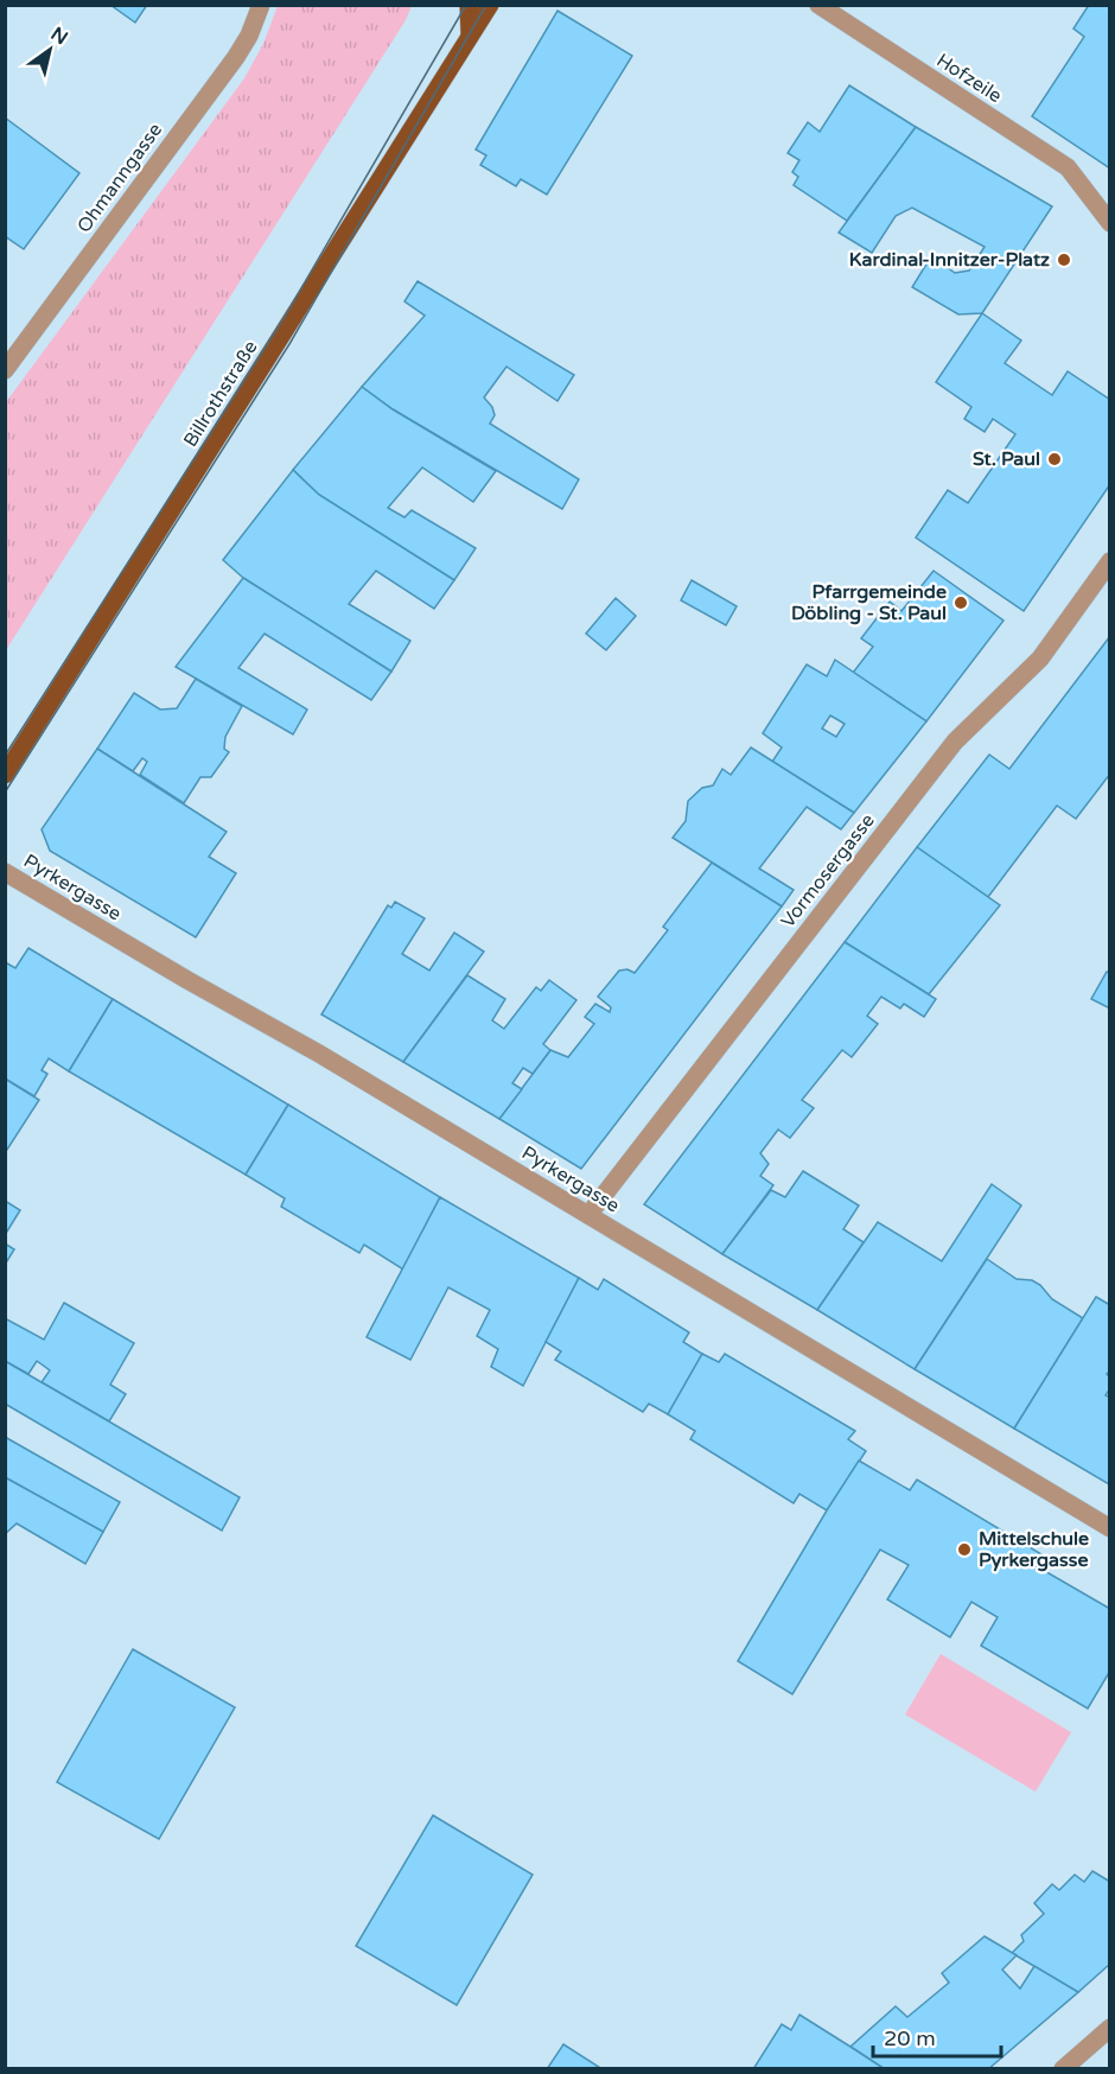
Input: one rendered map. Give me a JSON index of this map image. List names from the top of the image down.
{
  "streets": {
    "main road": ["Billrothstraße"],
    "street": [
      "Hofzeile",
      "Ohmanngasse",
      "Vormosergasse",
      "Pyrkergasse"
    ]
  },
  "crossings": [
    ["Vormosergasse", "Pyrkergasse"]
  ],
  "places": [
    "Kardinal-Innitzer-Platz",
    "St. Paul",
    "Pfarrgemeinde Döbling - St. Paul",
    "Mittelschule Pyrkergasse"
  ],
  "scale_bar": "20 m",
  "north": "top right"
}
